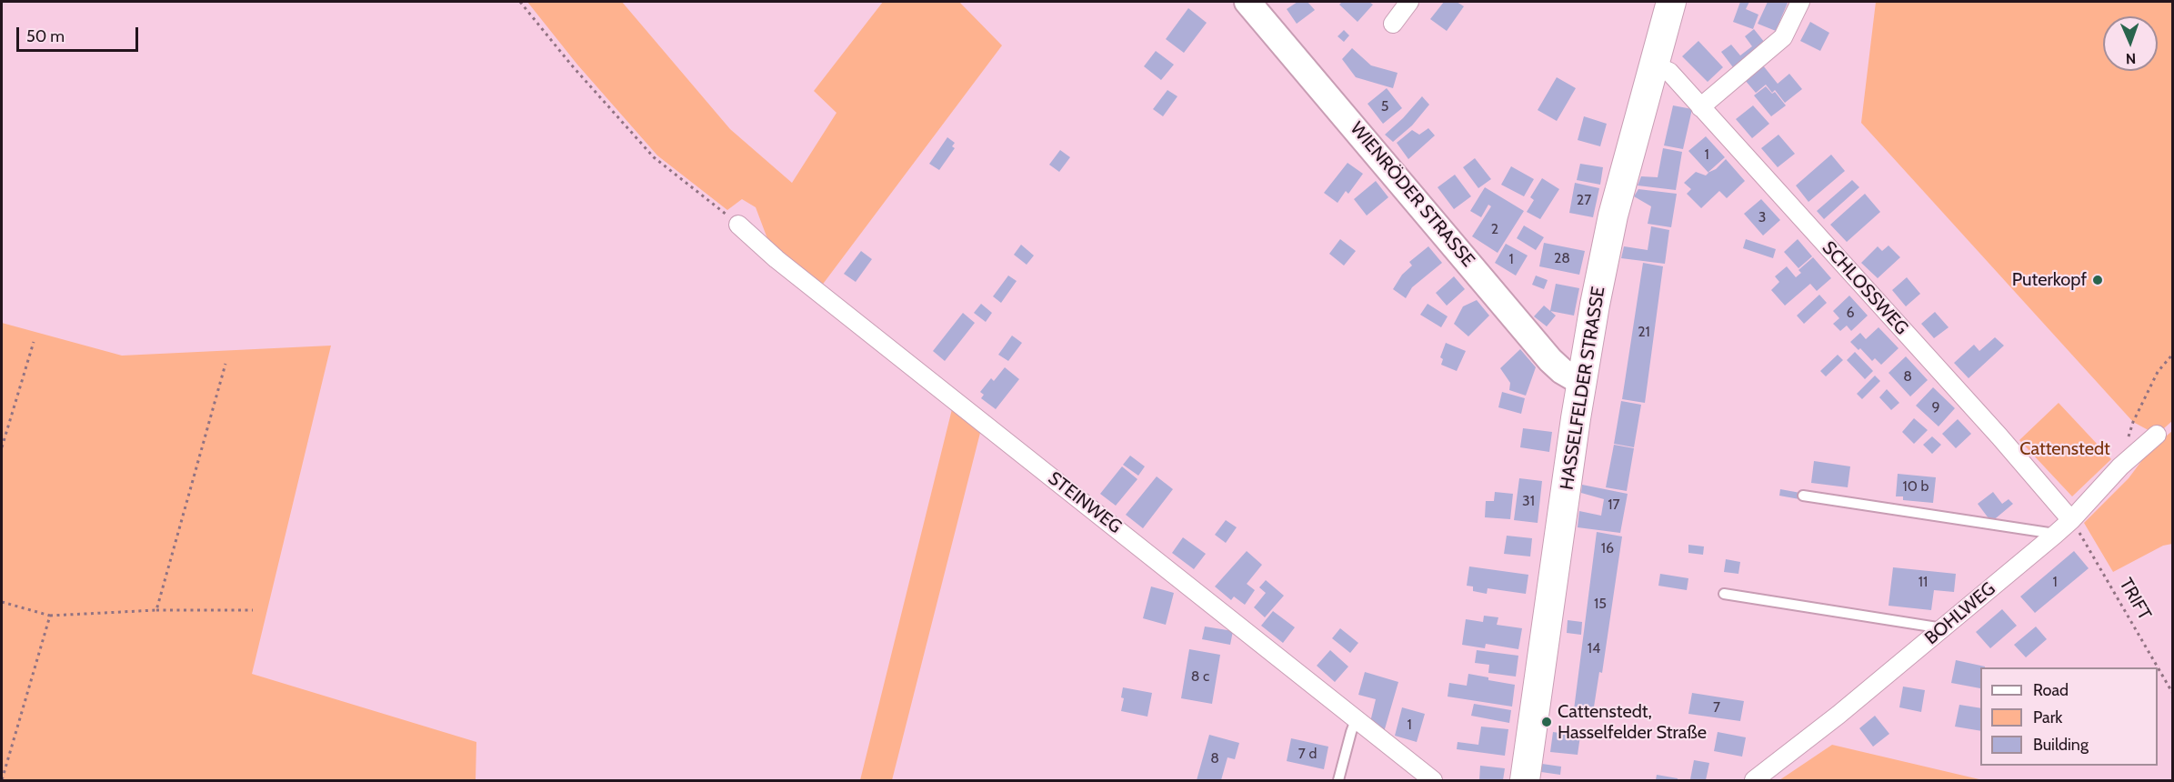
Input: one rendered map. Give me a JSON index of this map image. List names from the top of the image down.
{
  "streets": {
    "main road": ["WIENRÖDER STRASSE", "HASSELFELDER STRASSE"],
    "street": ["SCHLOSSWEG", "STEINWEG", "BOHLWEG"],
    "path": ["TRIFT"]
  },
  "crossings": [
    ["WIENRÖDER STRASSE", "HASSELFELDER STRASSE"],
    ["SCHLOSSWEG", "HASSELFELDER STRASSE"],
    ["SCHLOSSWEG", "TRIFT"],
    ["SCHLOSSWEG", "BOHLWEG"],
    ["TRIFT", "BOHLWEG"]
  ],
  "parks": ["Cattenstedt"],
  "places": ["Puterkopf", "Cattenstedt, Hasselfelder Straße"],
  "house_numbers": [
    "5",
    "1",
    "27",
    "3",
    "2",
    "28",
    "1",
    "6",
    "21",
    "8",
    "9",
    "10 b",
    "31",
    "17",
    "16",
    "11",
    "1",
    "15",
    "14",
    "8 c",
    "7",
    "1",
    "7 d",
    "8"
  ],
  "legend": ["Road", "Park", "Building"],
  "scale_bar": "50 m",
  "north": "bottom"
}
